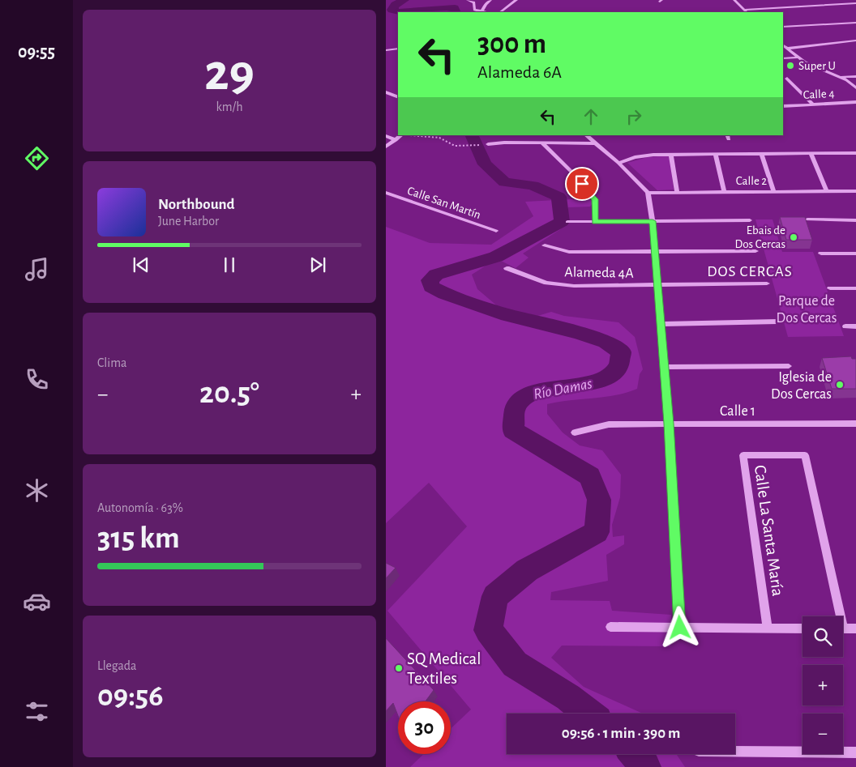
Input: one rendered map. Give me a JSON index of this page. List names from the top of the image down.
{
  "streets": {
    "street": [
      "Calle 4",
      "Calle 2",
      "Calle San Martín",
      "Alameda 4A",
      "Calle 1"
    ],
    "lane": ["Calle La Santa María"]
  },
  "districts": ["DOS CERCAS"],
  "water": ["Río Damas"],
  "parks": ["Parque de Dos Cercas"],
  "places": [
    "Super U",
    "Ebais de Dos Cercas",
    "Iglesia de Dos Cercas",
    "SQ Medical Textiles"
  ],
  "page": {
    "tabs": "09:55",
    "tile": [
      ["29", "km/h"],
      "Clima",
      ["Autonomía · 63%", "315 km"],
      ["Llegada", "09:56"]
    ],
    "turn": ["300 m", "Alameda 6A"],
    "song": ["Northbound", "June Harbor"],
    "heat": ["−", "20.5°", "+"],
    "map_buttons": ["+", "−"],
    "limit": "30",
    "trip": "09:56 · 1 min · 390 m"
  }
}
